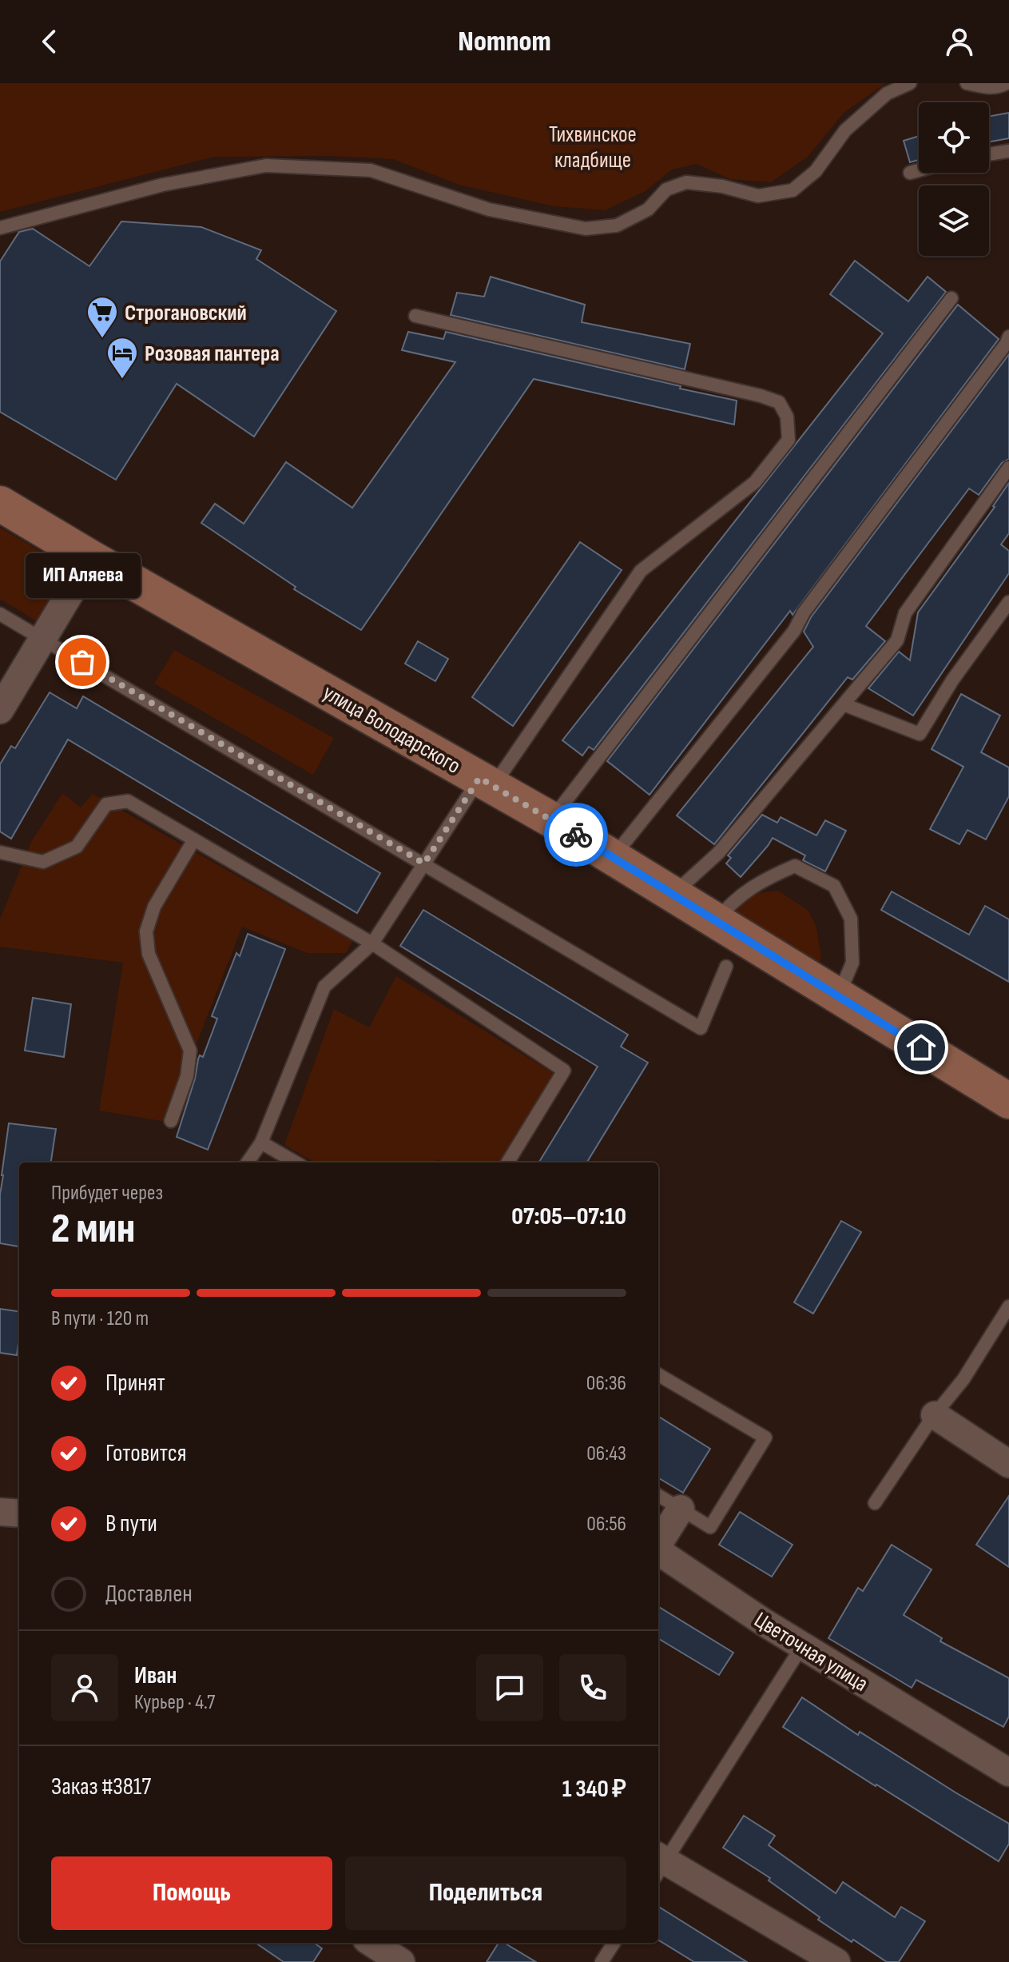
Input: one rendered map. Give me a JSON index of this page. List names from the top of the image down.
{
  "streets": {
    "main road": ["улица Володарского"],
    "street": ["Цветочная улица"]
  },
  "parks": ["Тихвинское кладбище"],
  "places": {
    "supermarket": ["Строгановский"],
    "hotel": ["Розовая пантера"],
    "other": ["ИП Аляева"]
  },
  "page": {
    "header": "Nomnom",
    "bubble": "ИП Аляева",
    "heading": ["2 мин", "Прибудет через", "07:05–07:10"],
    "panel": [
      "Иван",
      "Курьер · 4.7",
      "Заказ #3817",
      "1 340 ₽"
    ],
    "bar": "В пути · 120 m",
    "list": [
      ["Принят", "06:36"],
      ["Готовится", "06:43"],
      ["В пути", "06:56"],
      "Доставлен"
    ],
    "buttons": ["Помощь", "Поделиться"]
  }
}
